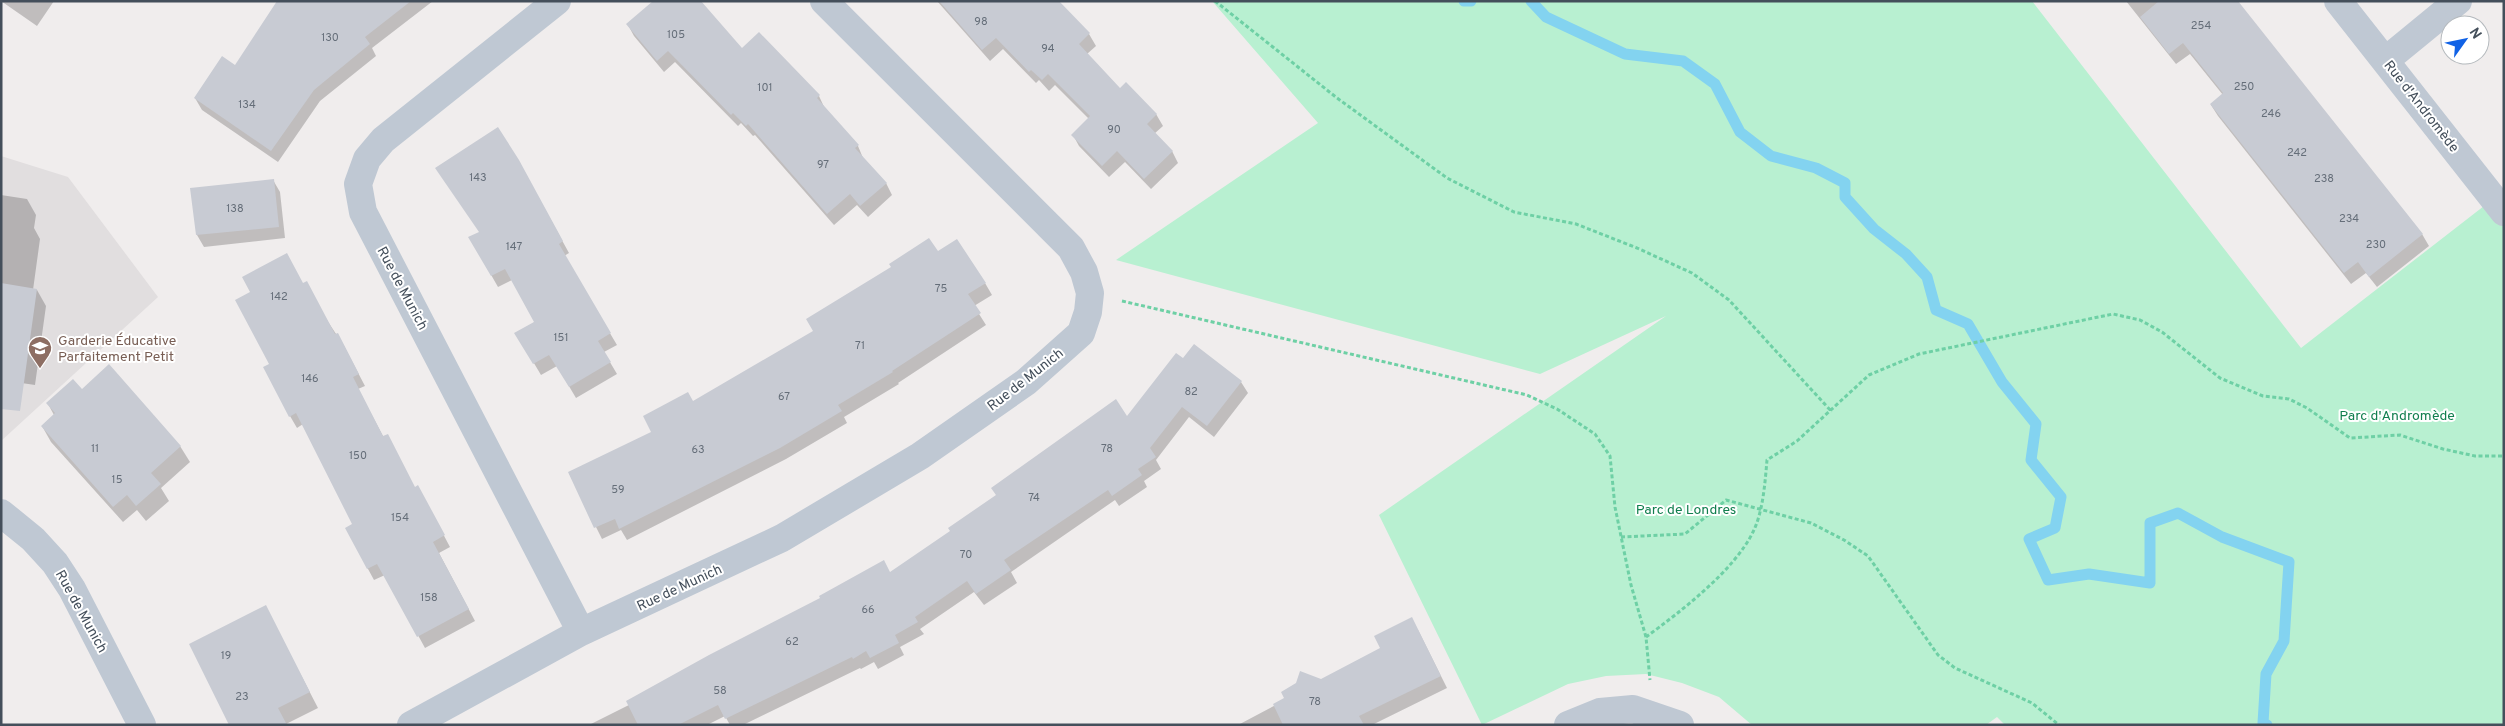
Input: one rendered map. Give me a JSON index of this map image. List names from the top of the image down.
{
  "streets": {
    "street": ["Rue d'Andromède", "Rue de Munich"]
  },
  "parks": ["Parc d'Andromède", "Parc de Londres"],
  "places": {
    "school or university": ["Garderie Éducative Parfaitement Petit"]
  },
  "house_numbers": [
    "98",
    "254",
    "105",
    "130",
    "94",
    "250",
    "101",
    "134",
    "246",
    "90",
    "242",
    "97",
    "143",
    "238",
    "138",
    "234",
    "230",
    "147",
    "75",
    "142",
    "151",
    "71",
    "146",
    "82",
    "67",
    "11",
    "78",
    "63",
    "150",
    "15",
    "59",
    "74",
    "154",
    "70",
    "158",
    "66",
    "62",
    "19",
    "58",
    "23",
    "78"
  ],
  "north": "top right"
}
